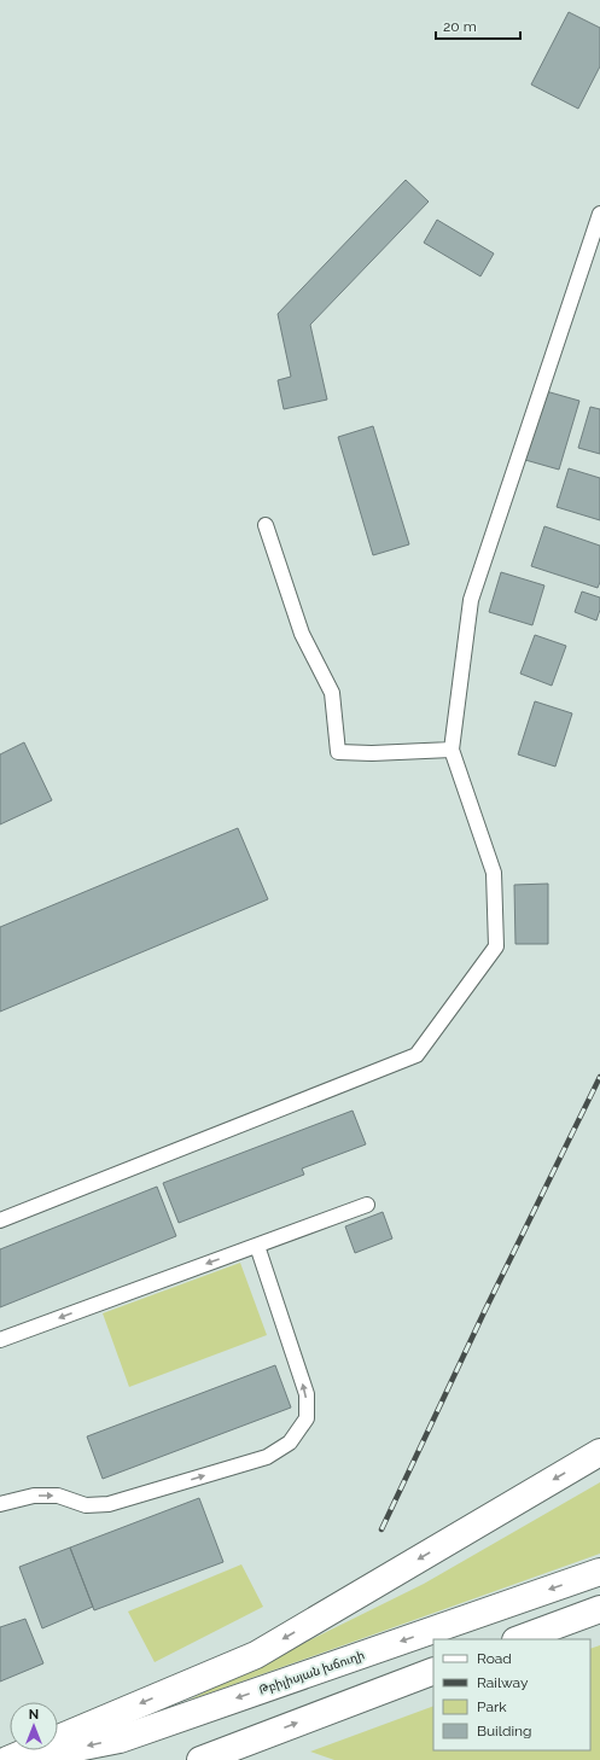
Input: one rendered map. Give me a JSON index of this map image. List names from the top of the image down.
{
  "streets": {
    "main road": ["Թբիլիսյան խճուղի"]
  },
  "legend": [
    "Road",
    "Railway",
    "Park",
    "Building"
  ],
  "scale_bar": "20 m",
  "north": "top"
}
